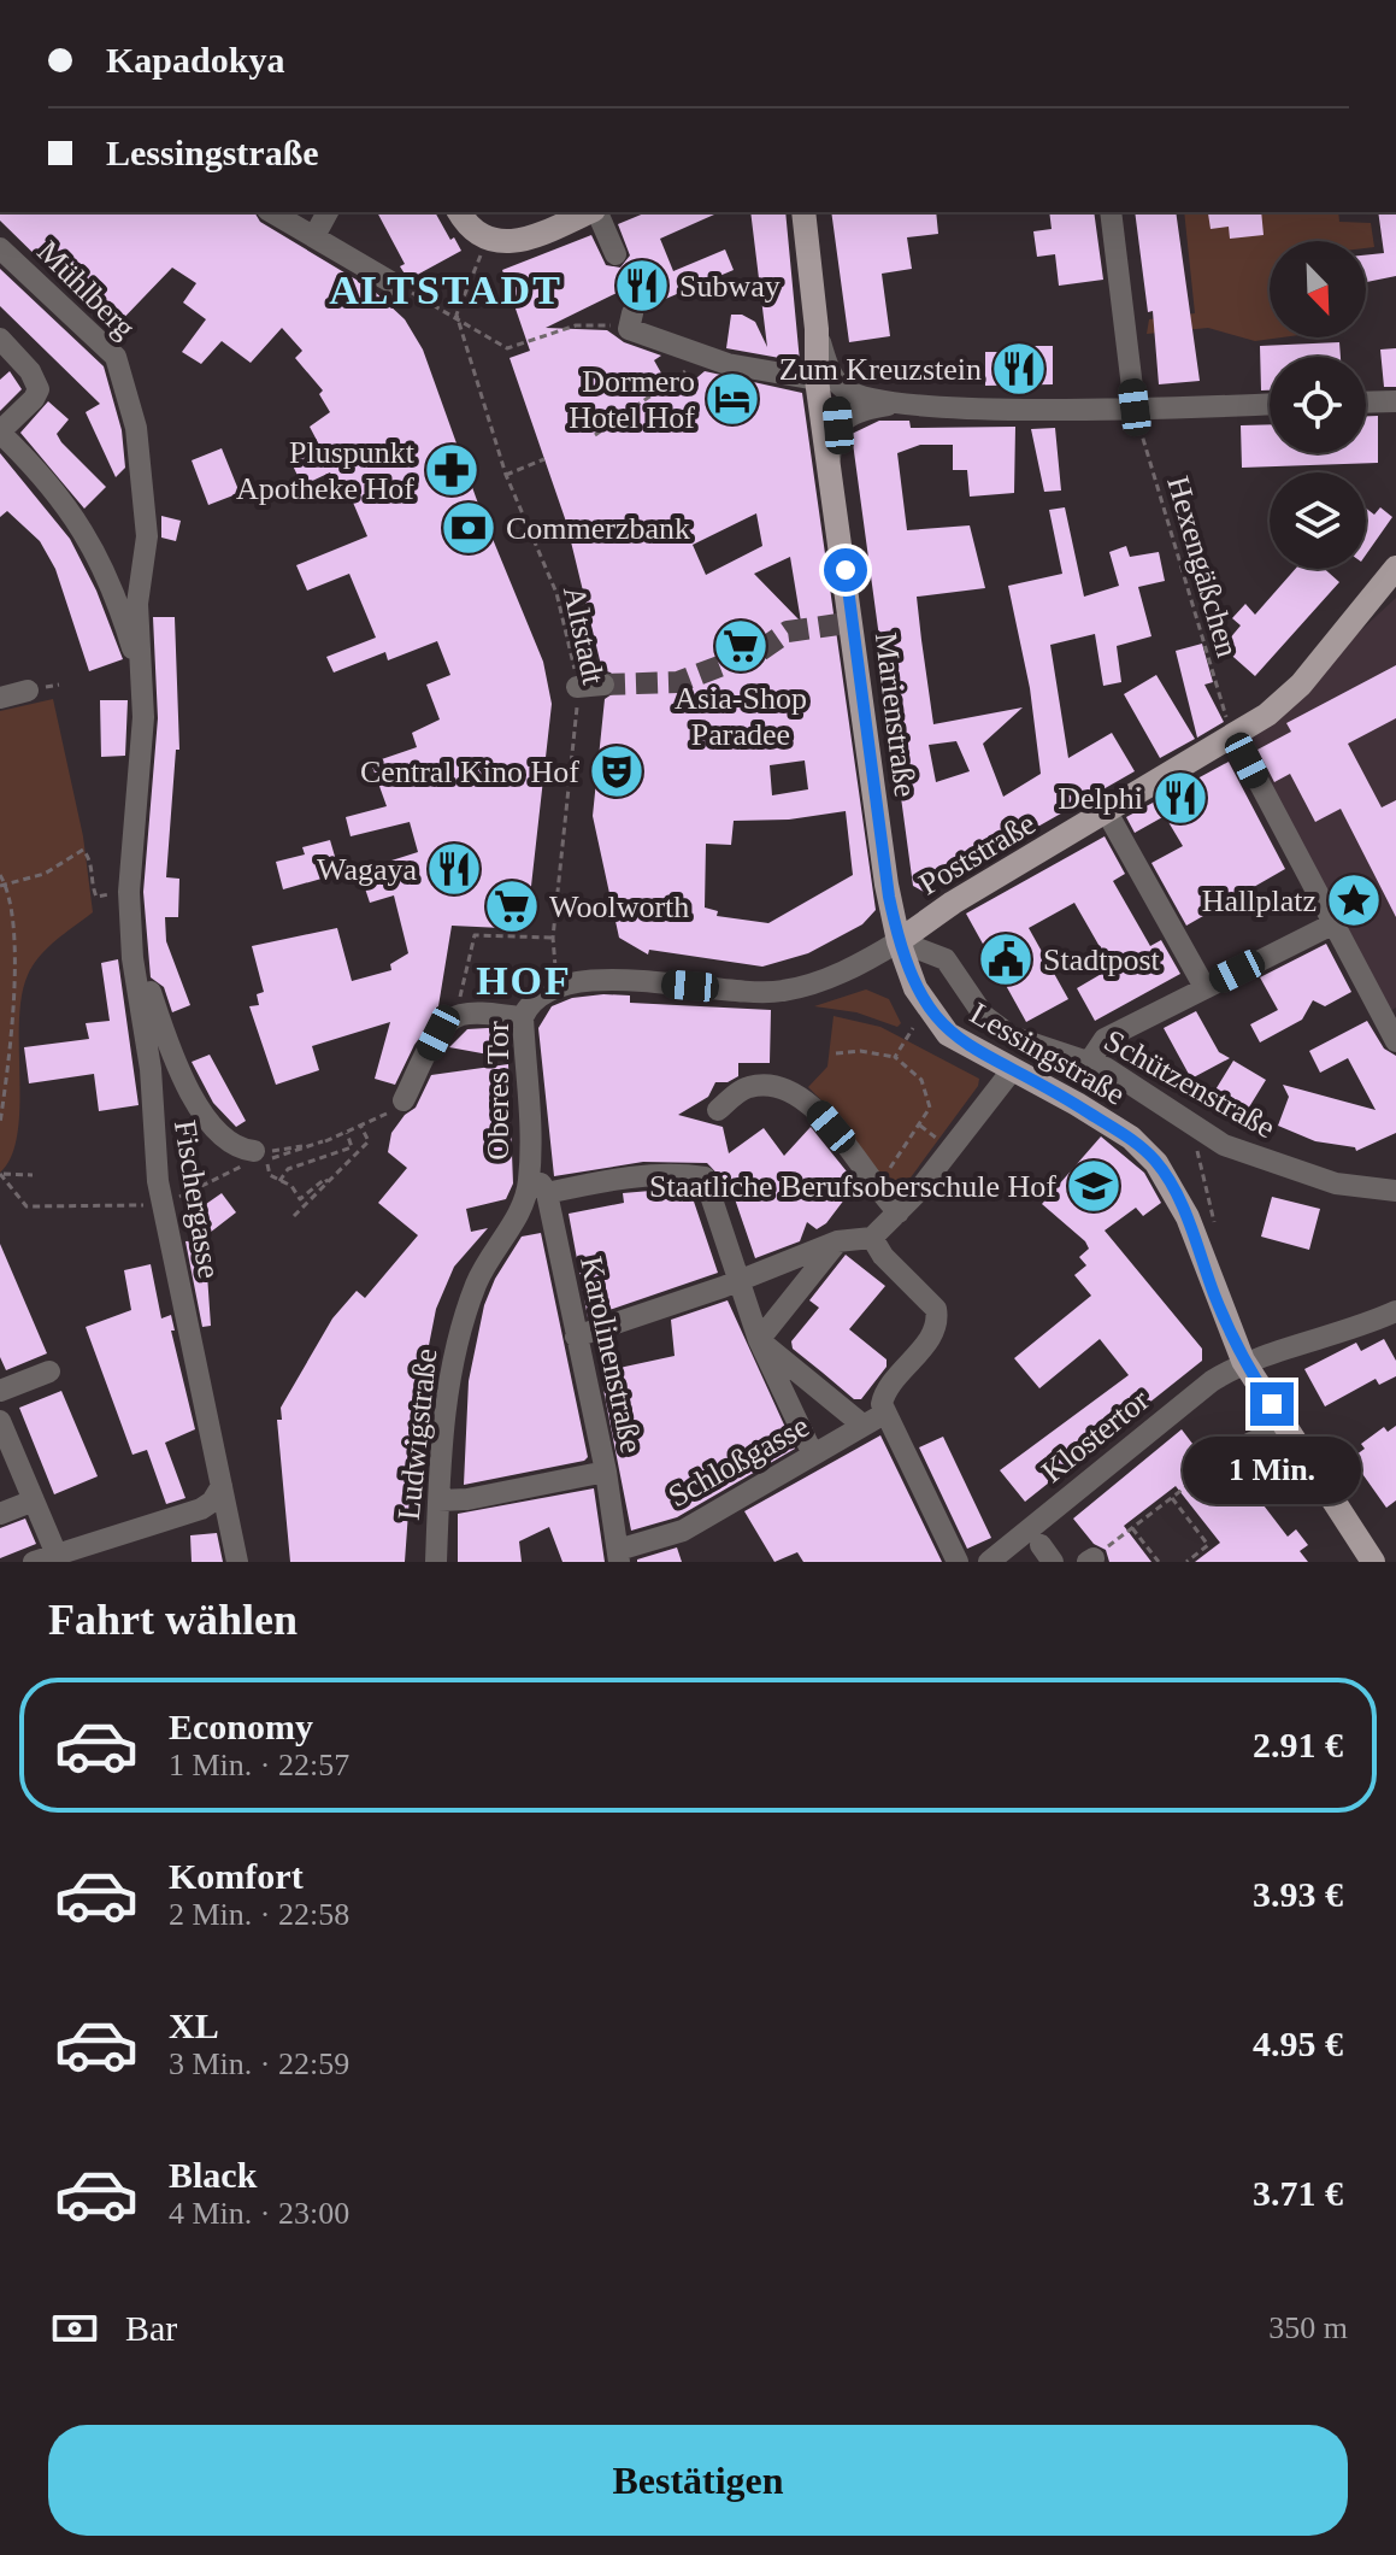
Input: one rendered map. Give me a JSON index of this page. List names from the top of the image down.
{
  "streets": {
    "main road": ["Marienstraße", "Poststraße", "Lessingstraße"],
    "street": [
      "Mühlberg",
      "Schützenstraße",
      "Oberes Tor",
      "Fischergasse",
      "Karolinenstraße",
      "Ludwigstraße",
      "Klostertor",
      "Schloßgasse"
    ],
    "path": ["Hexengäßchen", "Altstadt"]
  },
  "crossings": [
    ["Mühlberg", "Fischergasse"],
    ["Hexengäßchen", "Poststraße"],
    ["Altstadt", "Poststraße"],
    ["Altstadt", "Oberes Tor"],
    ["Marienstraße", "Poststraße"],
    ["Marienstraße", "Lessingstraße"],
    ["Marienstraße", "Schützenstraße"],
    ["Poststraße", "Lessingstraße"],
    ["Poststraße", "Schützenstraße"],
    ["Poststraße", "Oberes Tor"],
    ["Lessingstraße", "Schützenstraße"],
    ["Lessingstraße", "Klostertor"],
    ["Oberes Tor", "Karolinenstraße"],
    ["Oberes Tor", "Ludwigstraße"],
    ["Karolinenstraße", "Schloßgasse"]
  ],
  "districts": ["ALTSTADT", "HOF"],
  "places": {
    "restaurant": [
      "Subway",
      "Zum Kreuzstein",
      "Delphi",
      "Wagaya"
    ],
    "hotel": ["Dormero Hotel Hof"],
    "pharmacy": ["Pluspunkt Apotheke Hof"],
    "bank": ["Commerzbank"],
    "supermarket": ["Asia-Shop Paradee", "Woolworth"],
    "theatre": ["Central Kino Hof"],
    "place": ["Hallplatz"],
    "public building": ["Stadtpost"],
    "school or university": ["Staatliche Berufsoberschule Hof"]
  },
  "north": "bottom right",
  "page": {
    "banner": ["Kapadokya", "Lessingstraße"],
    "bubble": "1 Min.",
    "heading": "Fahrt wählen",
    "list": [
      {
        "name": "Economy",
        "note": "1 Min. · 22:57",
        "value": "2.91 €"
      },
      {
        "name": "Komfort",
        "note": "2 Min. · 22:58",
        "value": "3.93 €"
      },
      {
        "name": "XL",
        "note": "3 Min. · 22:59",
        "value": "4.95 €"
      },
      {
        "name": "Black",
        "note": "4 Min. · 23:00",
        "value": "3.71 €"
      }
    ],
    "pay": ["Bar", "350 m"],
    "buttons": "Bestätigen"
  }
}
